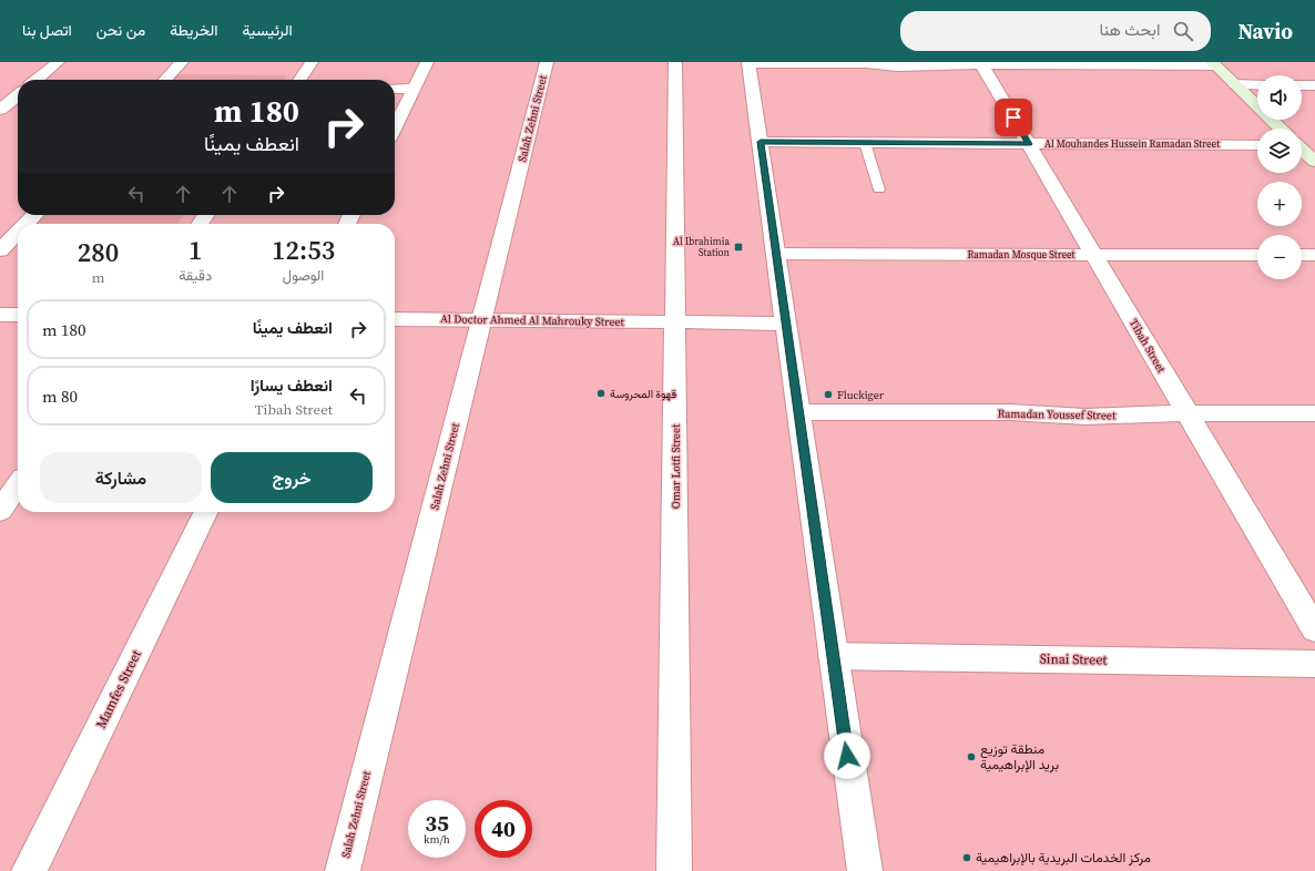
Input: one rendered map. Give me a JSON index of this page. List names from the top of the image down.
{
  "streets": {
    "street": [
      "Salah Zehni Street",
      "Al Mouhandes Hussein Ramadan Street",
      "Ramadan Mosque Street",
      "Al Doctor Ahmed Al Mahrouky Street",
      "Tibah Street",
      "Ramadan Youssef Street",
      "Omar Lotfi Street",
      "Sinai Street",
      "Mamfes Street"
    ]
  },
  "crossings": [
    ["Salah Zehni Street", "Al Doctor Ahmed Al Mahrouky Street"],
    ["Al Mouhandes Hussein Ramadan Street", "Tibah Street"],
    ["Ramadan Mosque Street", "Tibah Street"],
    ["Al Doctor Ahmed Al Mahrouky Street", "Omar Lotfi Street"],
    ["Tibah Street", "Ramadan Youssef Street"]
  ],
  "places": {
    "transit": ["Al Ibrahimia Station"],
    "other": [
      "قهوة المحروسة",
      "Fluckiger",
      "منطقة توزيع بريد الإبراهيمية",
      "مركز الخدمات البريدية بالإبراهيمية"
    ]
  },
  "page": {
    "header": "Navio",
    "search": "ابحث هنا",
    "nav": [
      "الرئيسية",
      "الخريطة",
      "من نحن",
      "اتصل بنا"
    ],
    "map_buttons": ["+", "−"],
    "turn": ["180 m", "انعطف يمينًا"],
    "eta": [
      "12:53",
      "الوصول",
      "1",
      "دقيقة",
      "280",
      "m"
    ],
    "list": [
      {
        "name": "انعطف يمينًا",
        "value": "180 m"
      },
      {
        "name": "انعطف يسارًا",
        "note": "Tibah Street",
        "value": "80 m"
      }
    ],
    "buttons": ["خروج", "مشاركة"],
    "speed": "35 km/h",
    "limit": "40"
  }
}
